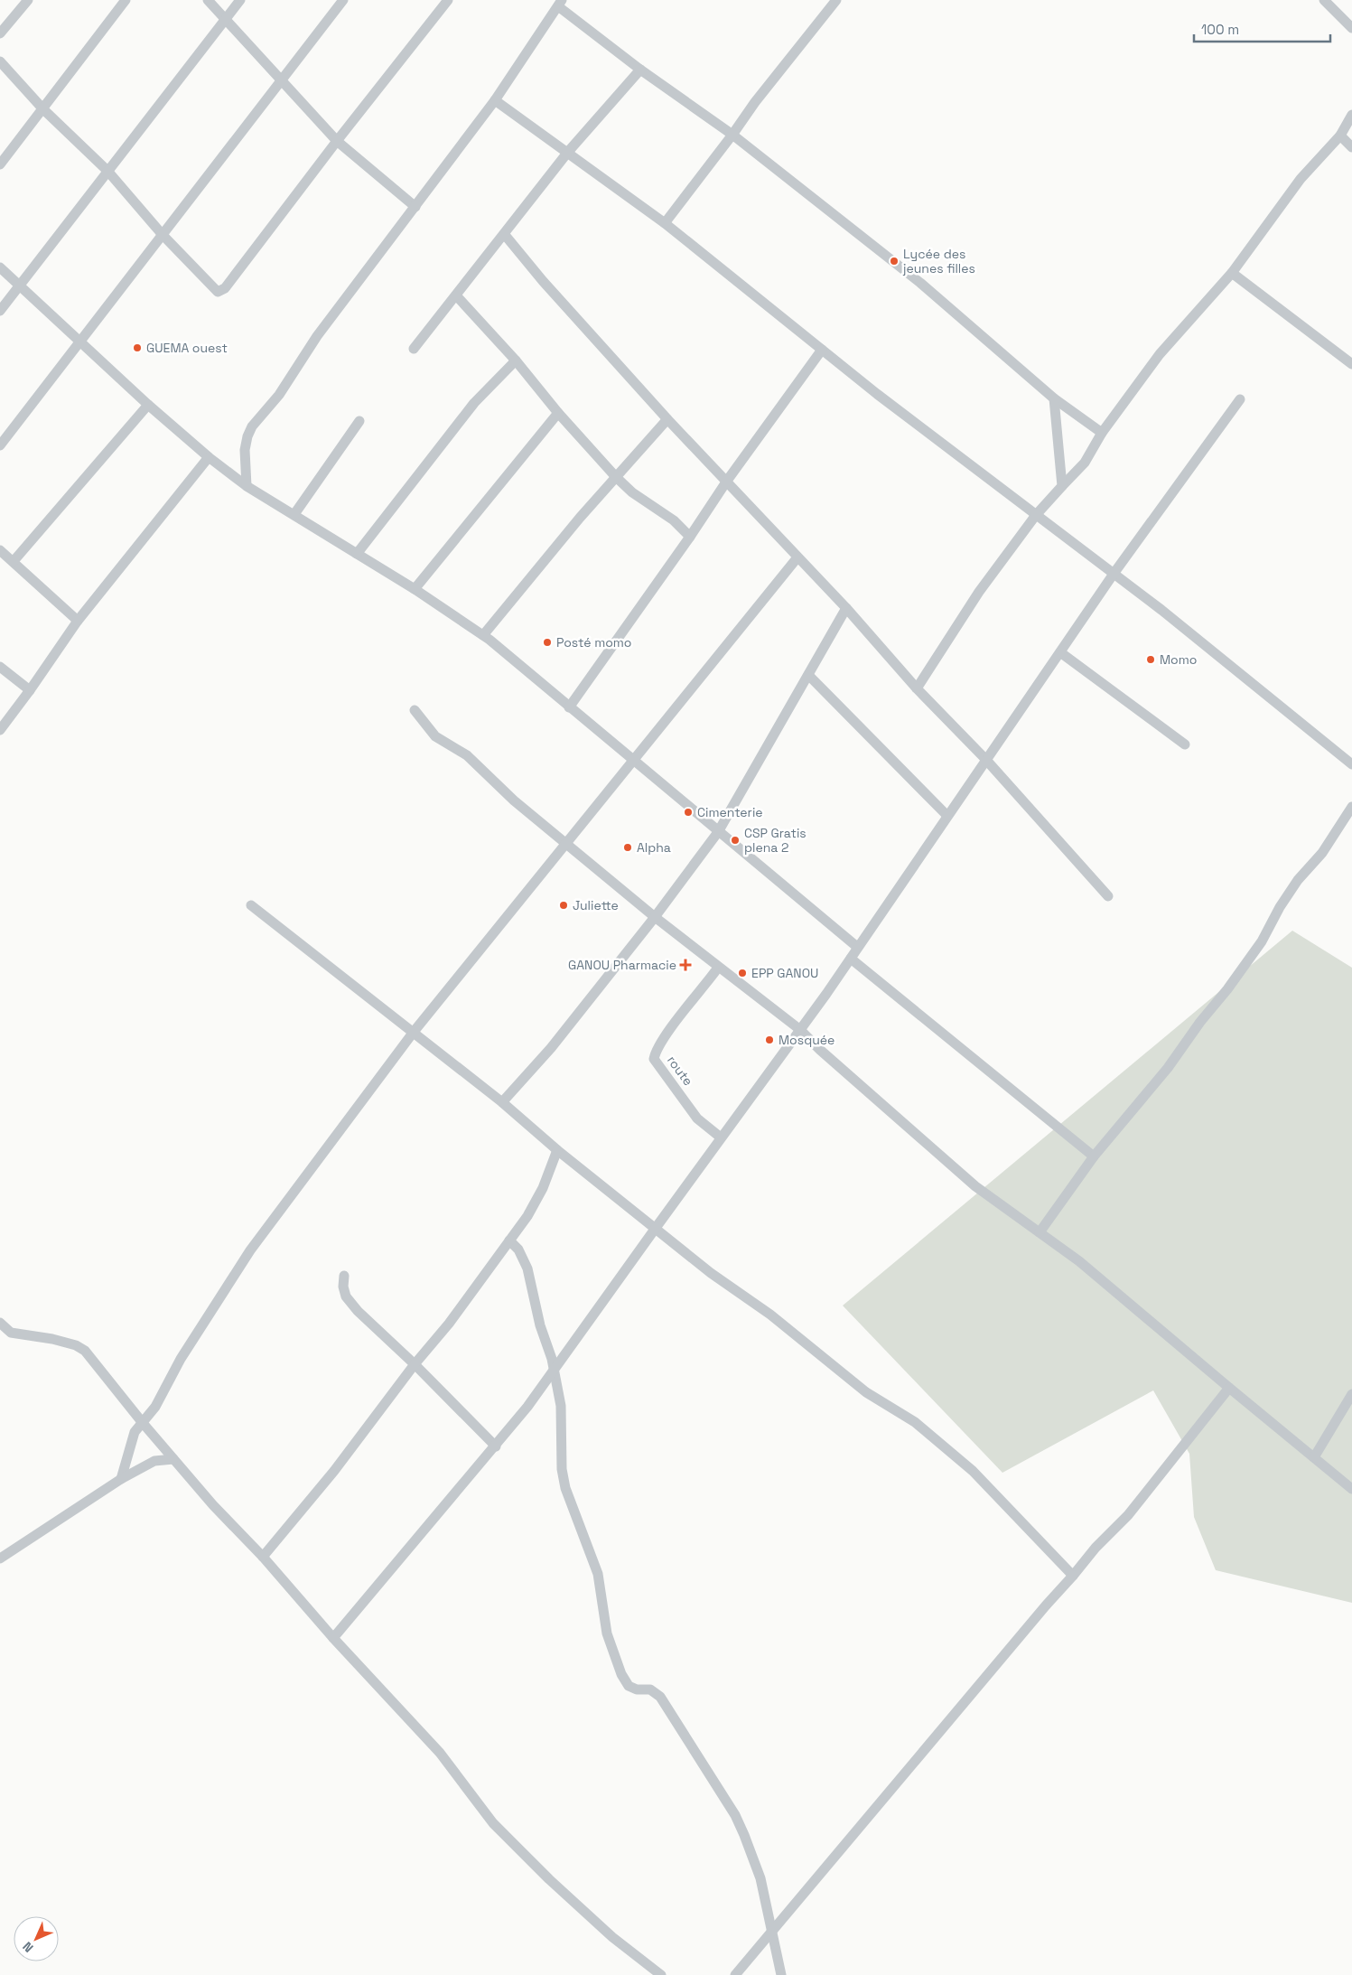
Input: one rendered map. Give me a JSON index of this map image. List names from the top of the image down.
{
  "streets": {
    "street": ["route"]
  },
  "places": {
    "other": [
      "Lycée des jeunes filles",
      "GUEMA ouest",
      "Posté momo",
      "Momo",
      "Cimenterie",
      "CSP Gratis plena 2",
      "Alpha",
      "Juliette",
      "EPP GANOU",
      "Mosquée"
    ],
    "health": ["GANOU Pharmacie"]
  },
  "scale_bar": "100 m",
  "north": "bottom left"
}
